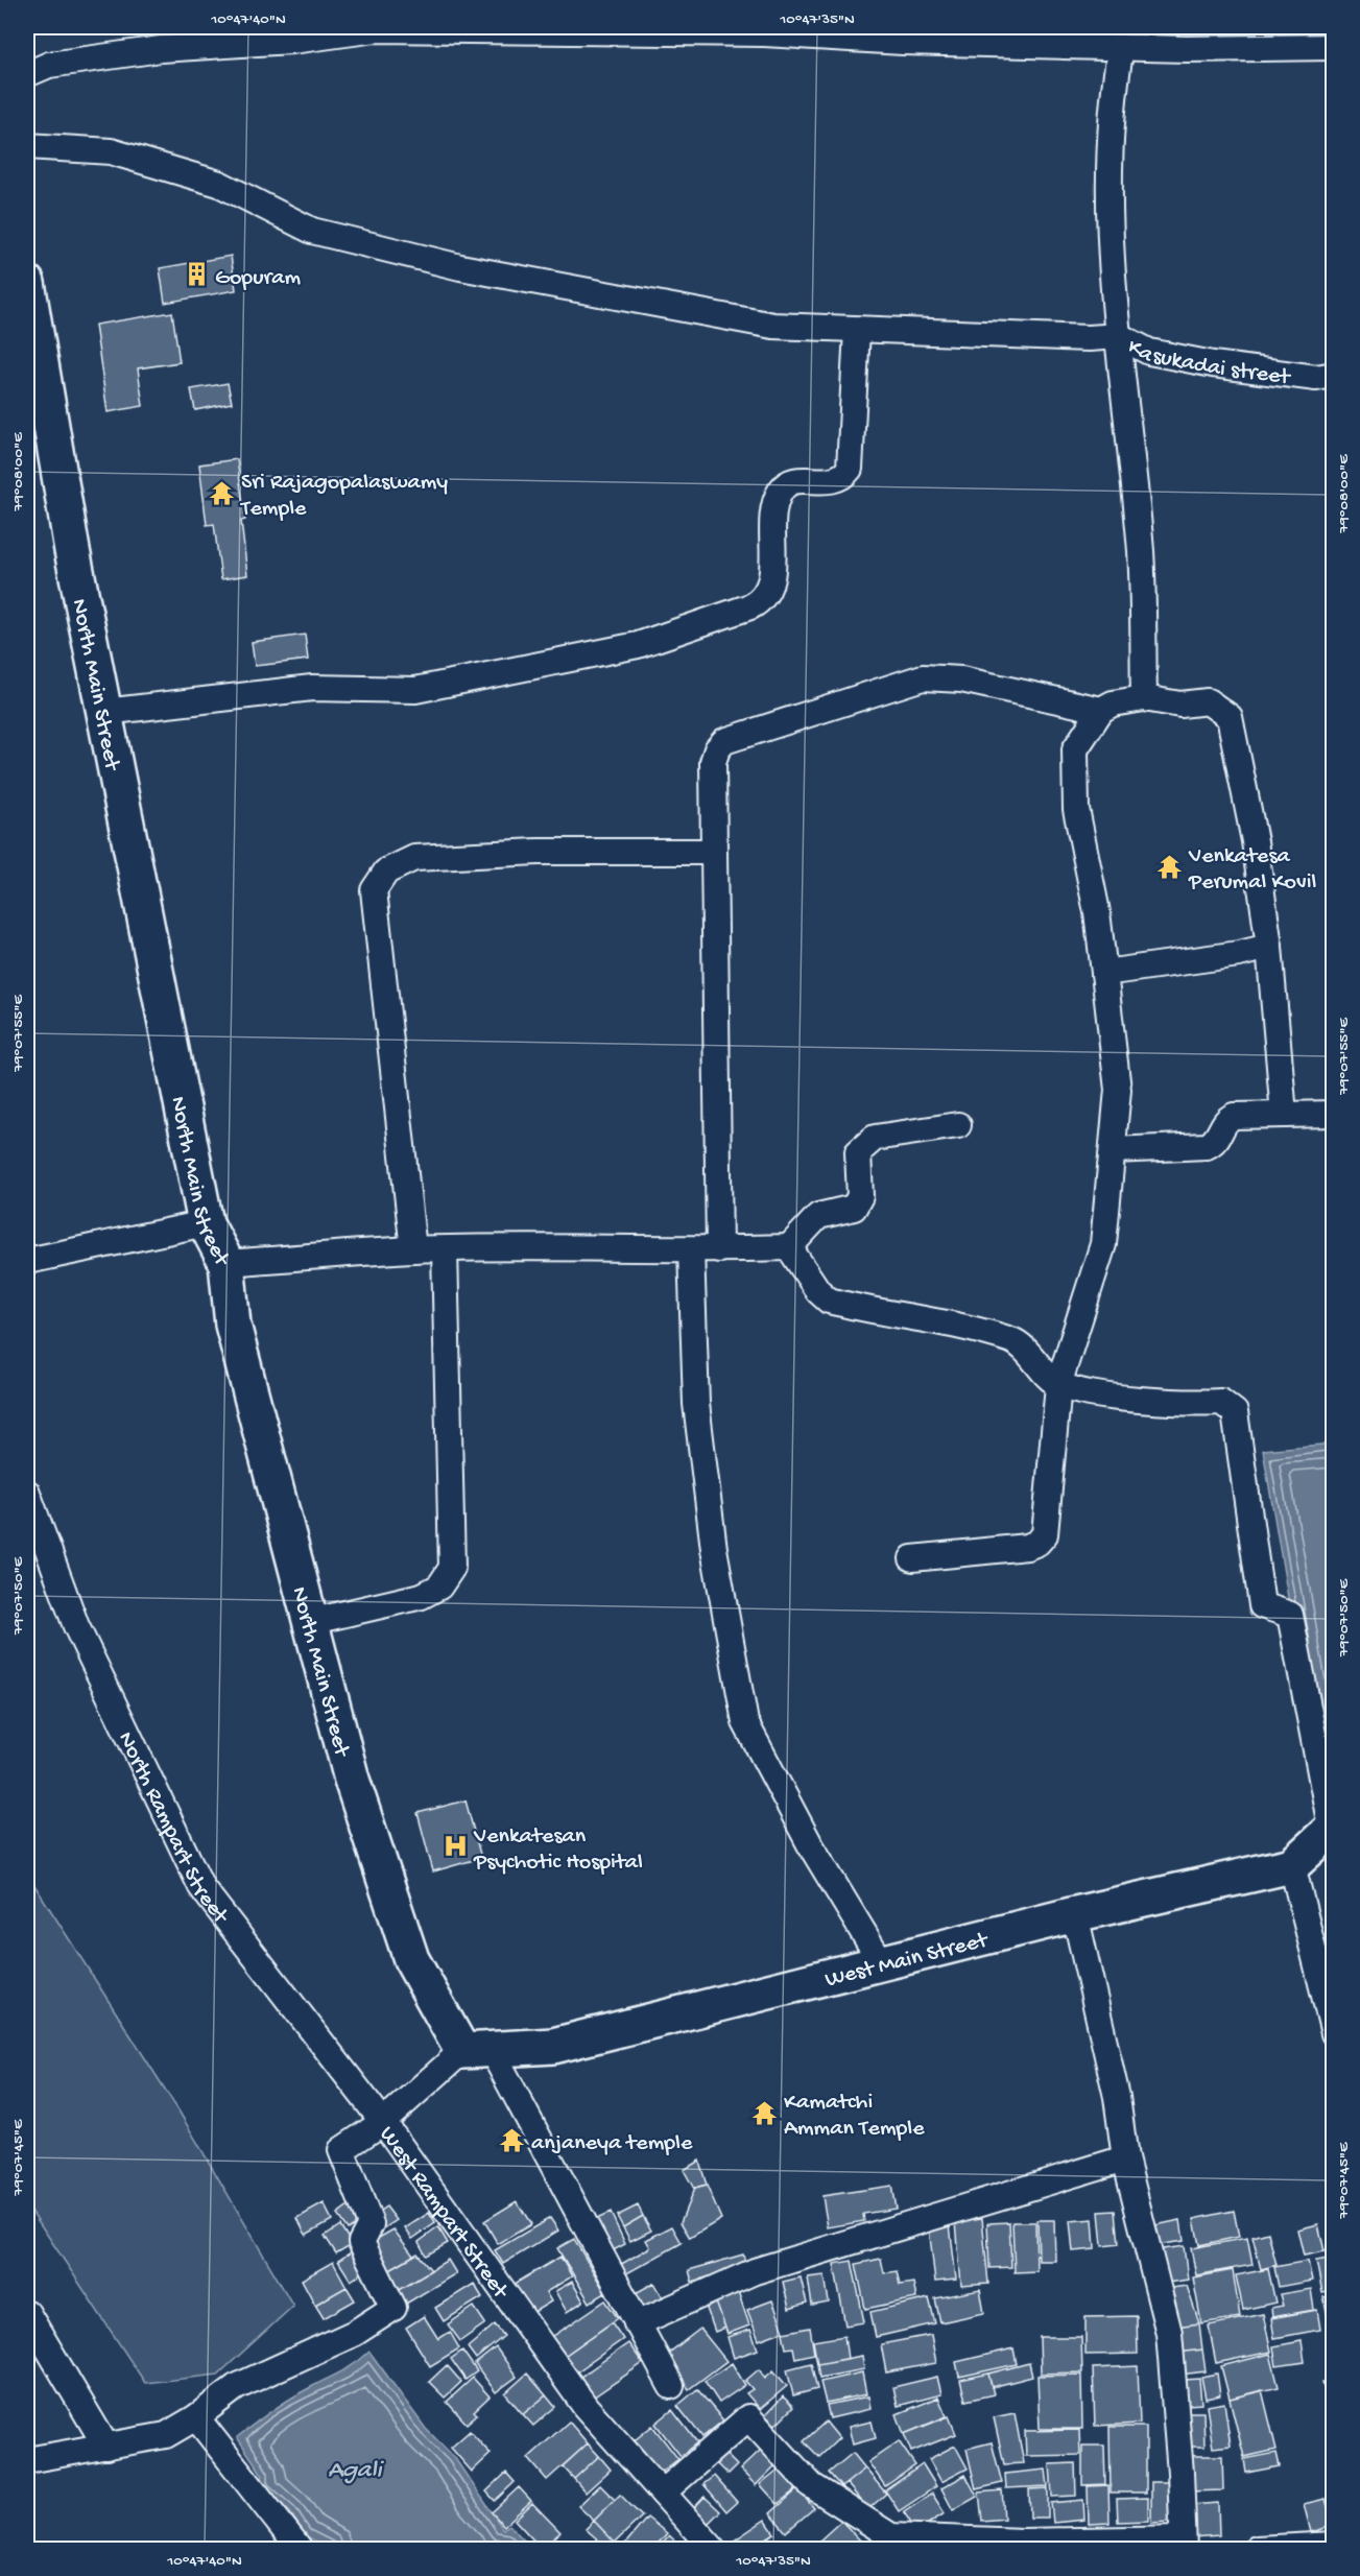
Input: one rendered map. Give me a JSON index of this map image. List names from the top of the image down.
{
  "streets": {
    "street": [
      "Kasukadai street",
      "North Main Street",
      "North Rampart Street",
      "West Main Street",
      "West Rampart Street"
    ]
  },
  "crossings": [
    ["North Main Street", "West Main Street"],
    ["North Rampart Street", "West Rampart Street"]
  ],
  "water": ["Agali"],
  "places": {
    "building": ["Gopuram"],
    "temple": [
      "Sri Rajagopalaswamy Temple",
      "Venkatesa Perumal Kovil",
      "Kamatchi Amman Temple",
      "anjaneya temple"
    ],
    "hospital": ["Venkatesan Psychotic Hospital"]
  },
  "coordinates": [
    "10°47'40\"N",
    "10°47'35\"N",
    "79°08'00\"E",
    "79°07'55\"E",
    "79°07'50\"E",
    "79°07'45\"E"
  ]
}
